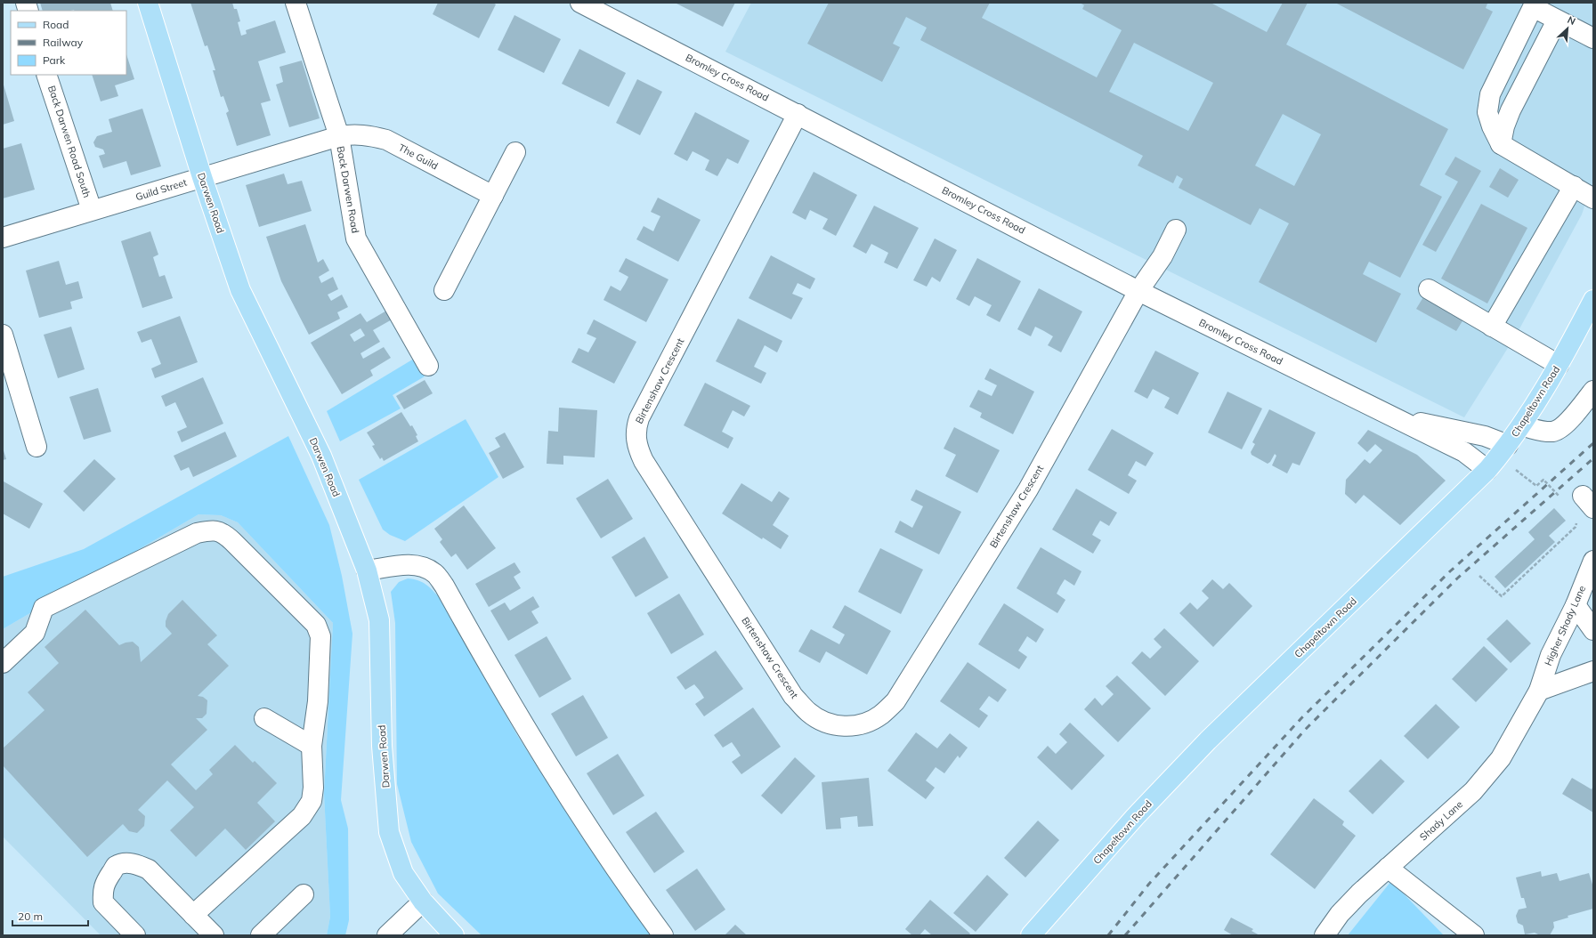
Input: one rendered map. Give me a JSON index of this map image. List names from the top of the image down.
{
  "streets": {
    "main road": ["Darwen Road", "Chapeltown Road"],
    "street": [
      "Bromley Cross Road",
      "Back Darwen Road South",
      "The Guild",
      "Guild Street",
      "Back Darwen Road",
      "Birtenshaw Crescent",
      "Higher Shady Lane",
      "Shady Lane"
    ]
  },
  "crossings": [
    ["Bromley Cross Road", "Birtenshaw Crescent"],
    ["Bromley Cross Road", "Chapeltown Road"],
    ["Back Darwen Road South", "Guild Street"],
    ["The Guild", "Guild Street"],
    ["The Guild", "Back Darwen Road"],
    ["Guild Street", "Back Darwen Road"],
    ["Guild Street", "Darwen Road"],
    ["Higher Shady Lane", "Shady Lane"]
  ],
  "legend": ["Road", "Railway", "Park"],
  "scale_bar": "20 m",
  "north": "top right"
}
